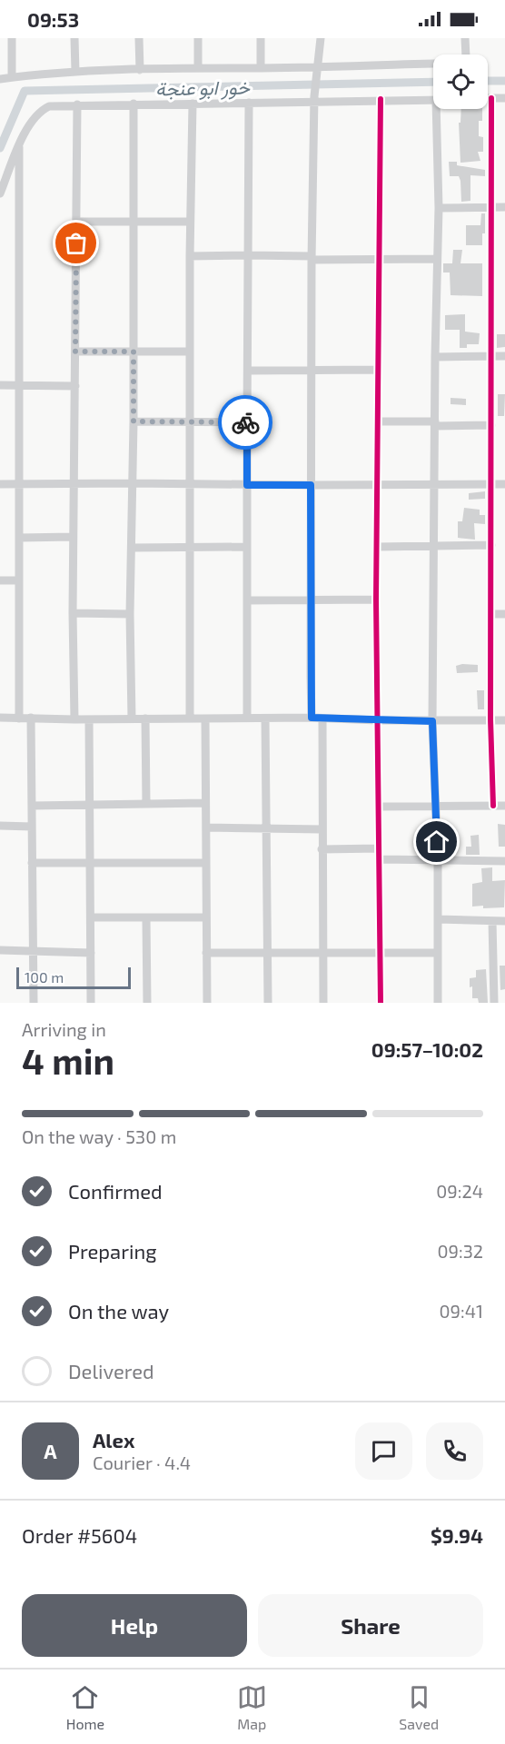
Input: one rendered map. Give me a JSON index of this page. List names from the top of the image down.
{
  "water": ["خور ابو عنجة"],
  "scale_bar": "100 m",
  "page": {
    "status": "09:53",
    "scale": "100 m",
    "heading": ["4 min", "Arriving in", "09:57–10:02"],
    "panel": [
      "Alex",
      "Courier · 4.4",
      "Order #5604",
      "$9.94"
    ],
    "bar": "On the way · 530 m",
    "list": [
      ["Confirmed", "09:24"],
      ["Preparing", "09:32"],
      ["On the way", "09:41"],
      "Delivered"
    ],
    "round": "A",
    "buttons": ["Help", "Share"],
    "tabs": ["Home", "Map", "Saved"]
  }
}
